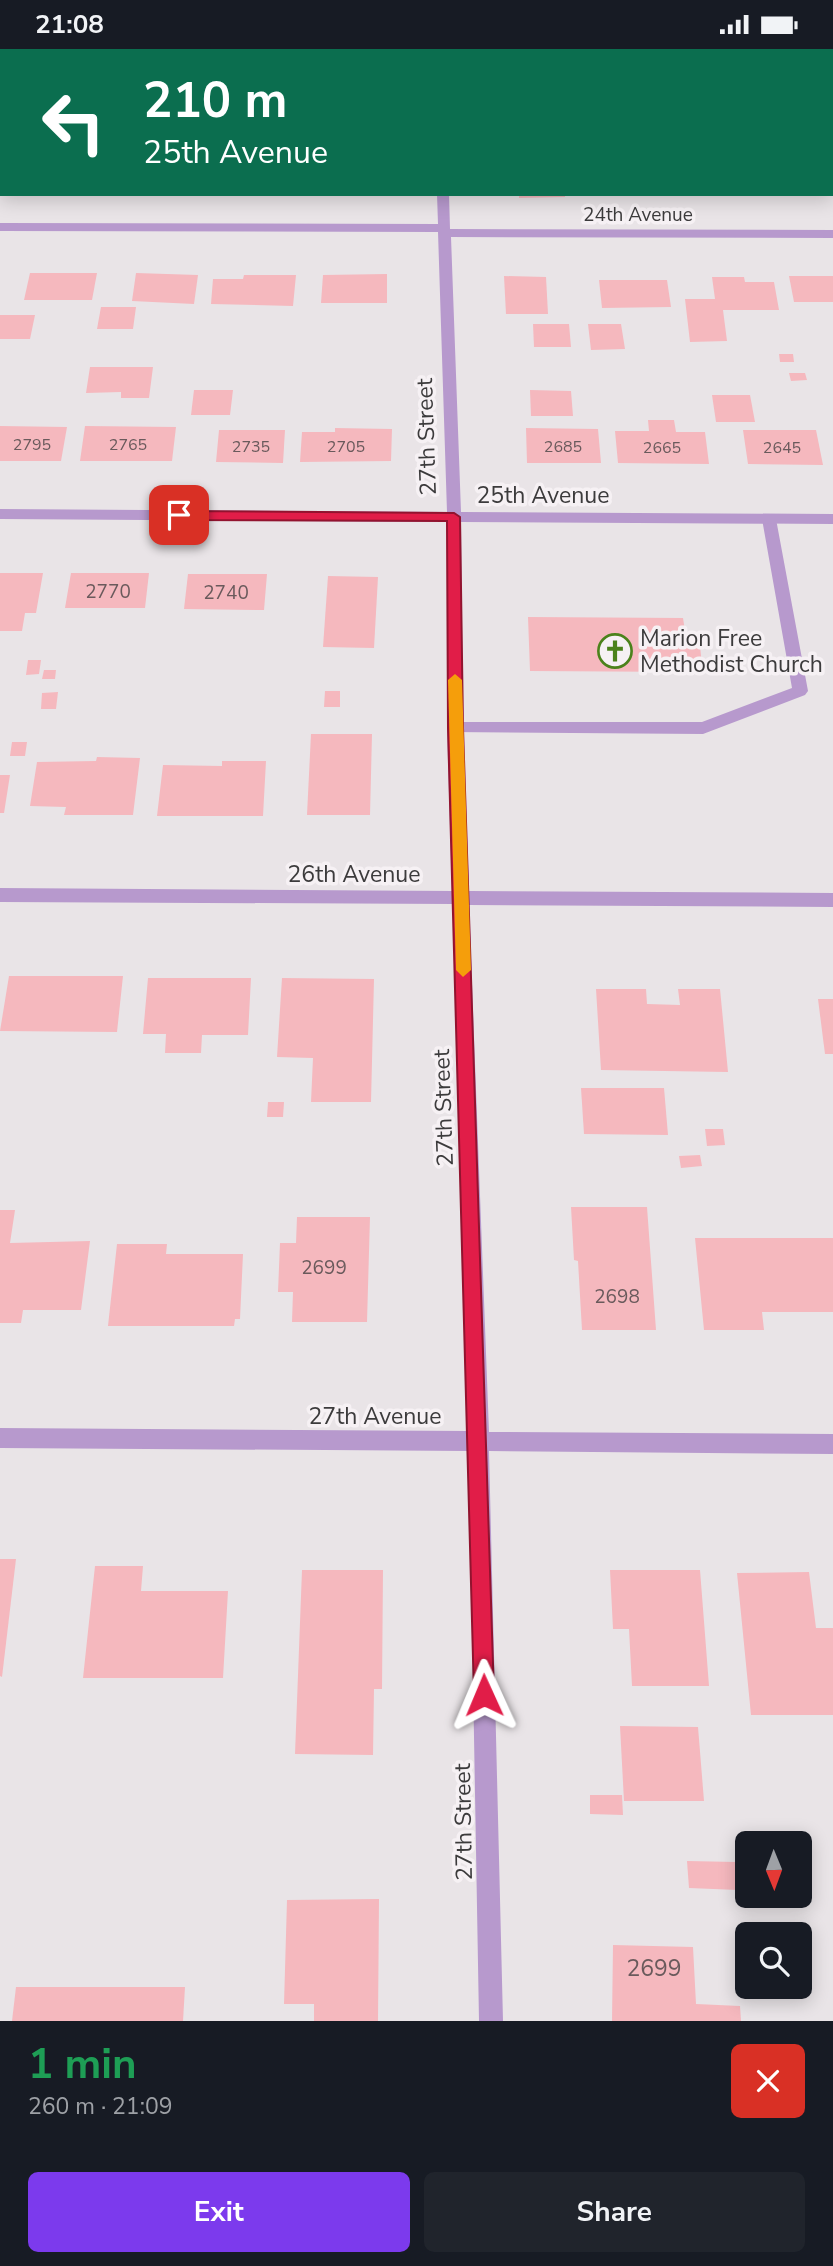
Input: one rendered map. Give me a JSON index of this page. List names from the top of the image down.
{
  "streets": {
    "street": [
      "24th Avenue",
      "27th Street",
      "25th Avenue",
      "26th Avenue",
      "27th Avenue"
    ]
  },
  "crossings": [
    ["24th Avenue", "27th Street"],
    ["27th Street", "25th Avenue"],
    ["27th Street", "26th Avenue"],
    ["27th Street", "27th Avenue"]
  ],
  "places": {
    "church": ["Marion Free Methodist Church"]
  },
  "house_numbers": [
    "2795",
    "2765",
    "2735",
    "2705",
    "2685",
    "2665",
    "2645",
    "2770",
    "2740",
    "2699",
    "2698",
    "2699"
  ],
  "north": "bottom",
  "page": {
    "status": "21:08",
    "turn": ["210 m", "25th Avenue"],
    "heading": ["1 min", "260 m · 21:09"],
    "buttons": ["Exit", "Share"]
  }
}
